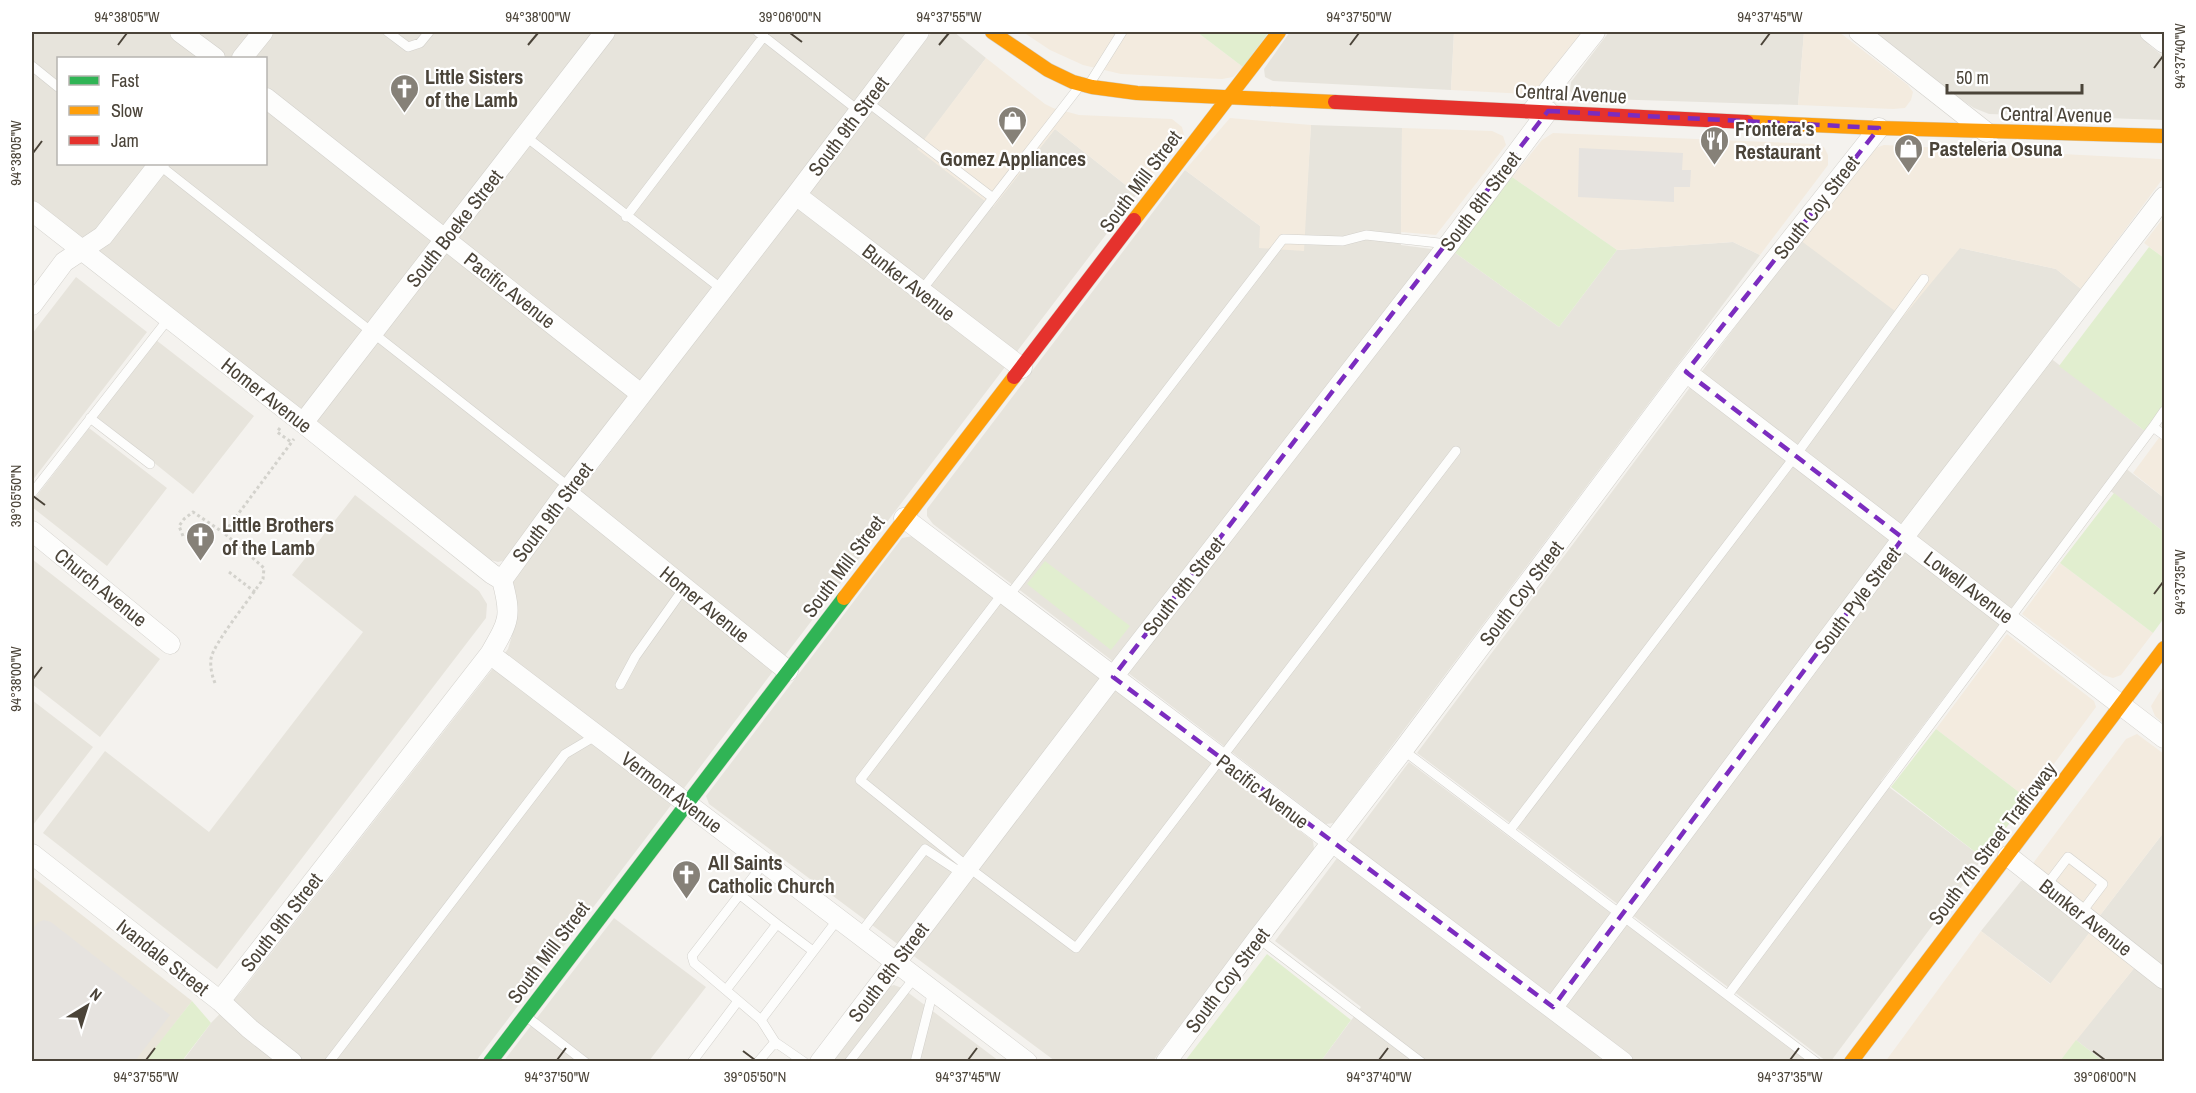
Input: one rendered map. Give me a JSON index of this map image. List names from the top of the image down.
{
  "streets": {
    "main road": ["Central Avenue", "South Mill Street", "South 7th Street Trafficway"],
    "street": [
      "South 9th Street",
      "South 8th Street",
      "South Coy Street",
      "South Boeke Street",
      "Bunker Avenue",
      "Pacific Avenue",
      "Homer Avenue",
      "Church Avenue",
      "Lowell Avenue",
      "South Pyle Street",
      "Vermont Avenue",
      "Ivandale Street"
    ]
  },
  "crossings": [
    ["Central Avenue", "South Mill Street"],
    ["Central Avenue", "South 8th Street"],
    ["Central Avenue", "South Coy Street"],
    ["South 9th Street", "Bunker Avenue"],
    ["South 9th Street", "Pacific Avenue"],
    ["South 9th Street", "Homer Avenue"],
    ["South 9th Street", "Vermont Avenue"],
    ["South 9th Street", "Ivandale Street"],
    ["South Mill Street", "Bunker Avenue"],
    ["South Mill Street", "Pacific Avenue"],
    ["South Mill Street", "Homer Avenue"],
    ["South Mill Street", "Vermont Avenue"],
    ["South 8th Street", "Pacific Avenue"],
    ["South 8th Street", "Vermont Avenue"],
    ["South Coy Street", "Pacific Avenue"],
    ["South Coy Street", "Lowell Avenue"],
    ["South Boeke Street", "Pacific Avenue"],
    ["South Boeke Street", "Homer Avenue"],
    ["Bunker Avenue", "South 7th Street Trafficway"],
    ["Pacific Avenue", "South Pyle Street"],
    ["Lowell Avenue", "South Pyle Street"],
    ["Lowell Avenue", "South 7th Street Trafficway"]
  ],
  "places": {
    "church": ["Little Sisters of the Lamb", "Little Brothers of the Lamb", "All Saints Catholic Church"],
    "shop": ["Gomez Appliances", "Pasteleria Osuna"],
    "restaurant": ["Frontera's Restaurant"]
  },
  "legend": ["Fast", "Slow", "Jam"],
  "scale_bar": "50 m",
  "north": "top right",
  "coordinates": [
    "94°38'05\"W",
    "94°38'00\"W",
    "39°06'00\"N",
    "94°37'55\"W",
    "94°37'50\"W",
    "94°37'45\"W",
    "94°37'40\"W",
    "39°05'50\"N",
    "94°37'35\"W"
  ]
}
